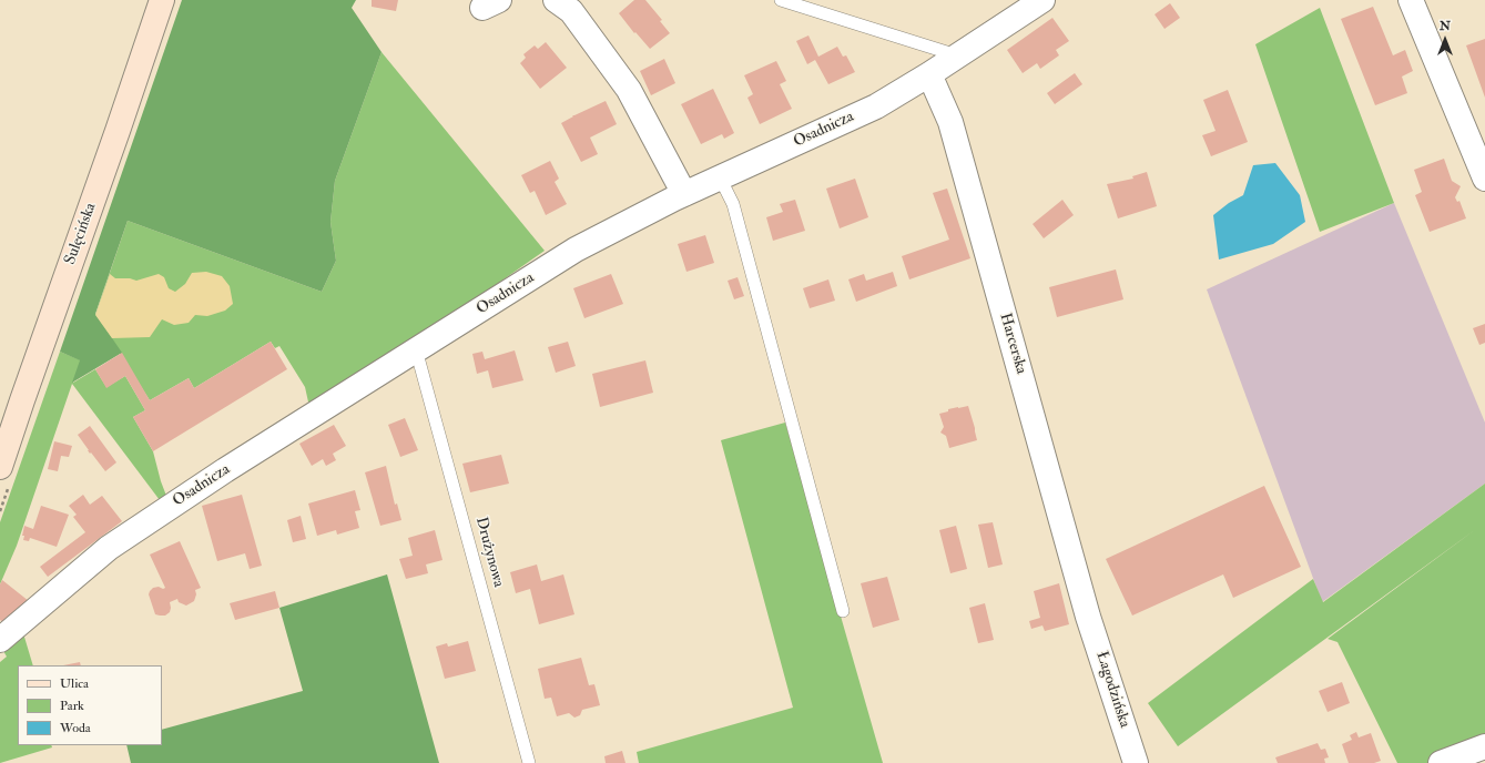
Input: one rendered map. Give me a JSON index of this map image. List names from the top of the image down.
{
  "streets": {
    "street": [
      "Osadnicza",
      "Sulęcińska",
      "Harcerska",
      "Łagodzińska"
    ],
    "lane": ["Drużynowa"]
  },
  "crossings": [
    ["Osadnicza", "Harcerska"],
    ["Osadnicza", "Drużynowa"],
    ["Harcerska", "Łagodzińska"]
  ],
  "legend": ["Ulica", "Park", "Woda"],
  "north": "top"
}
